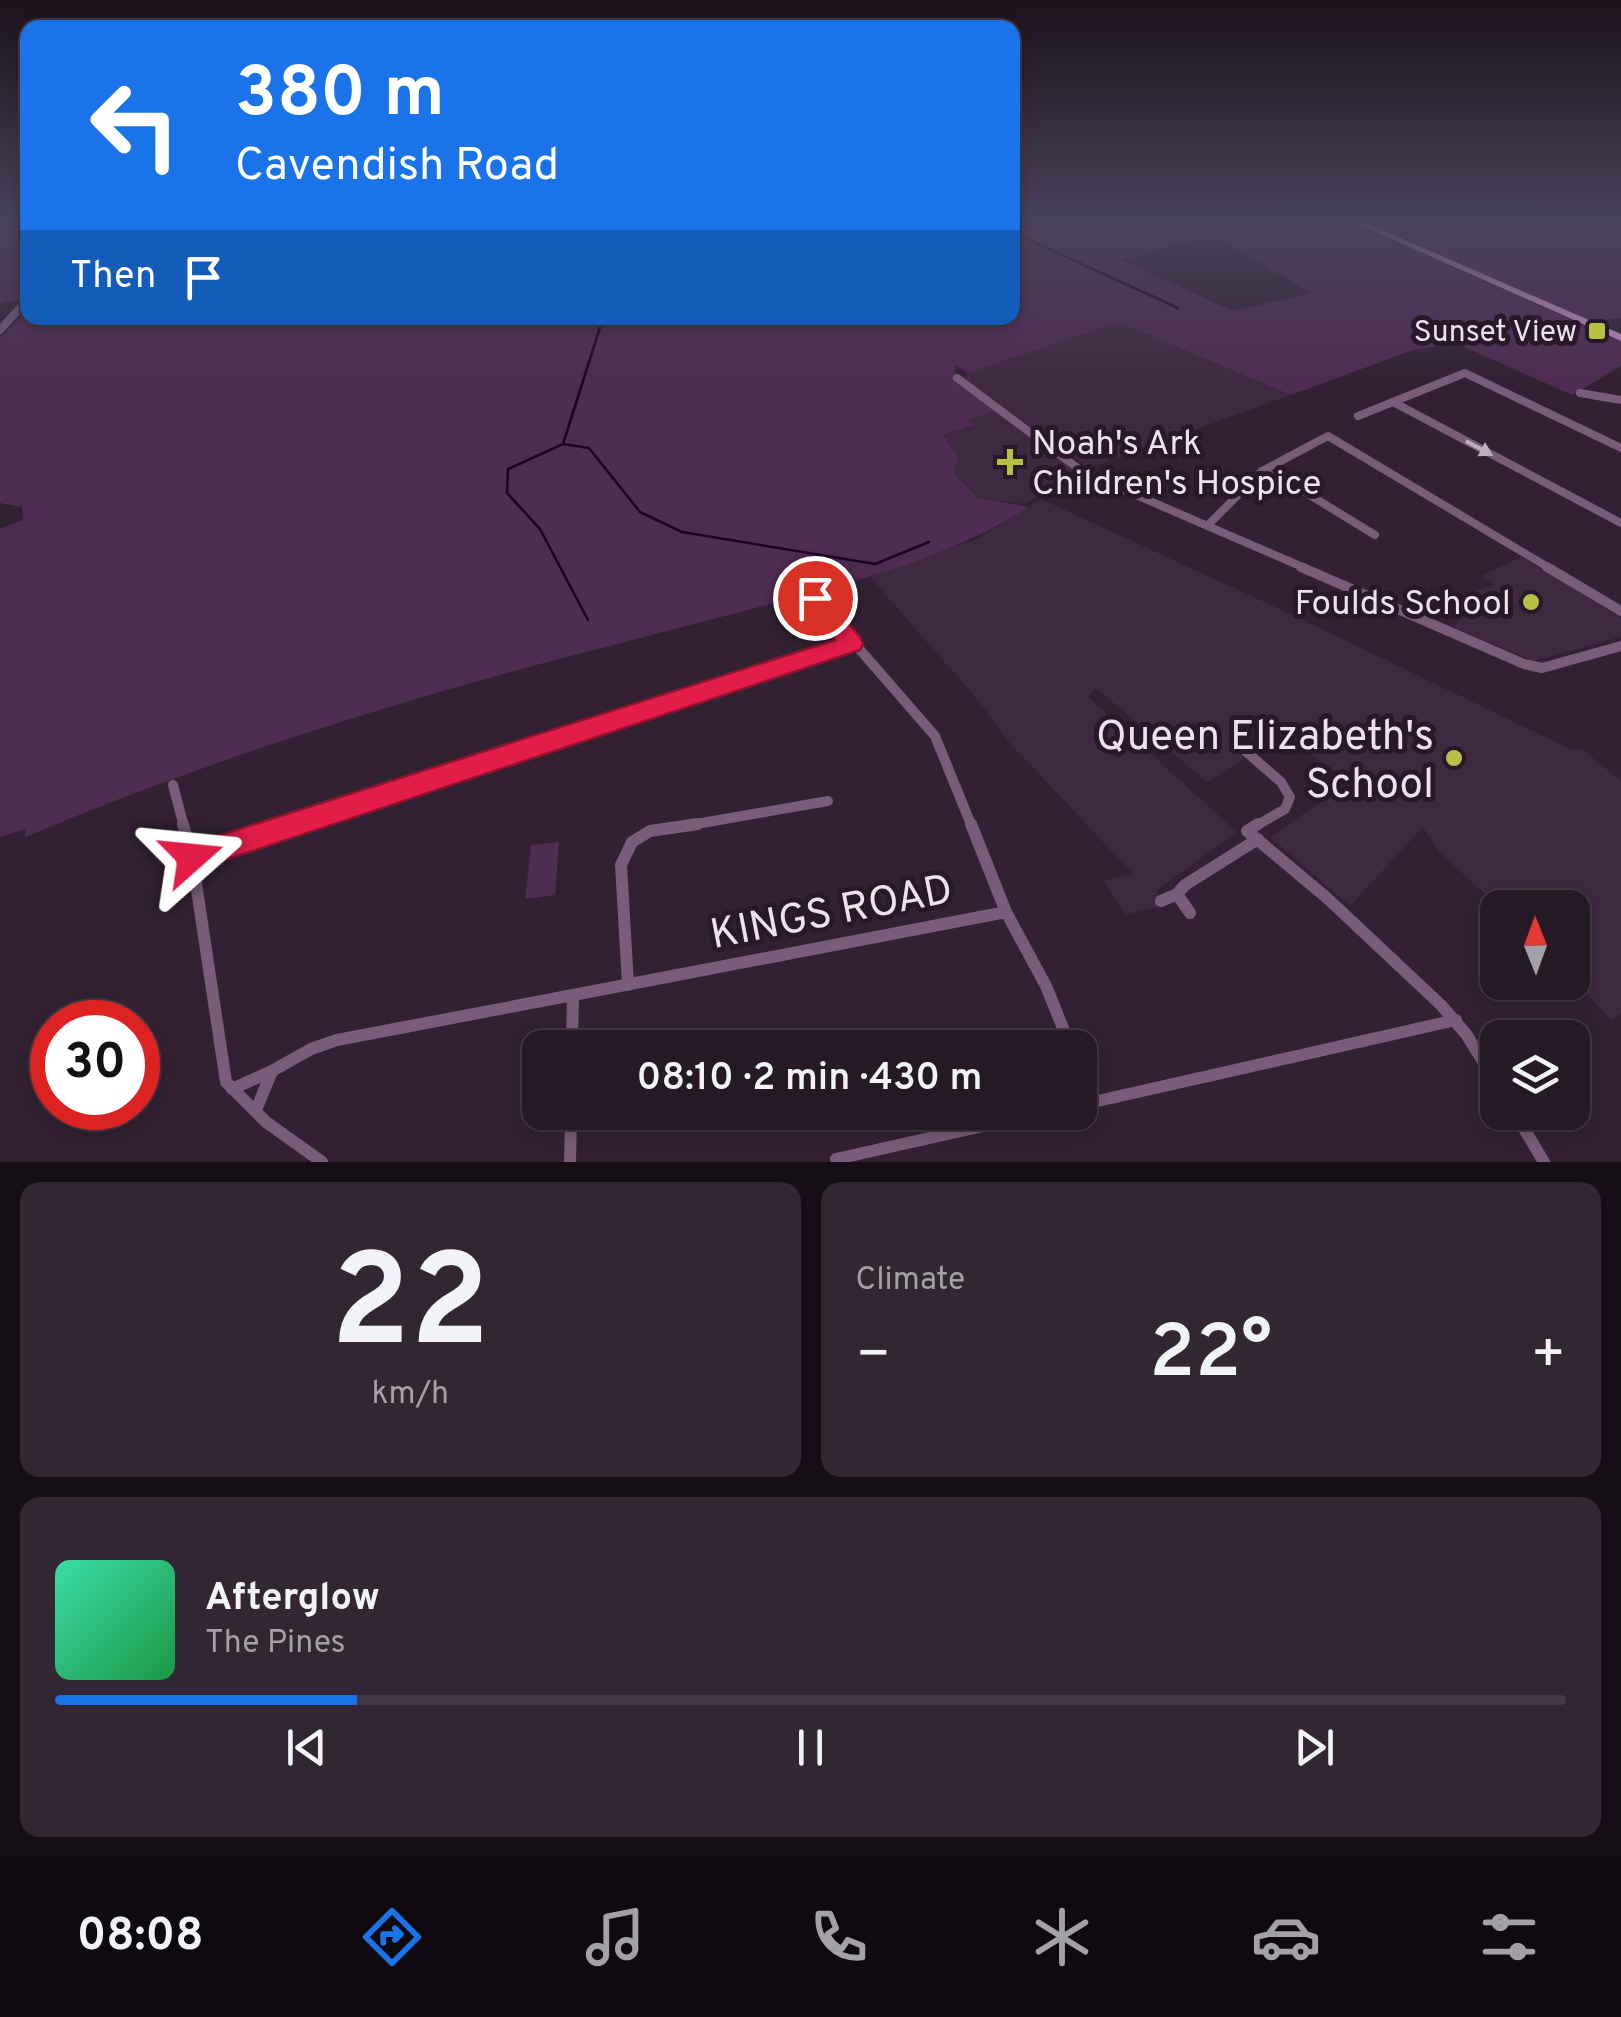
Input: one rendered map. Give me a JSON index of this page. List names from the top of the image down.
{
  "streets": {
    "street": ["KINGS ROAD"]
  },
  "places": {
    "transit": ["Sunset View"],
    "health": ["Noah's Ark Children's Hospice"],
    "other": ["Foulds School", "Queen Elizabeth's School"]
  },
  "north": "top",
  "page": {
    "turn": ["380 m", "Cavendish Road"],
    "then": "Then",
    "limit": "30",
    "trip": "08:10 · 2 min · 430 m",
    "tile": [
      ["22", "km/h"],
      "Climate"
    ],
    "heat": ["−", "22°", "+"],
    "song": ["Afterglow", "The Pines"],
    "tabs": "08:08"
  }
}
